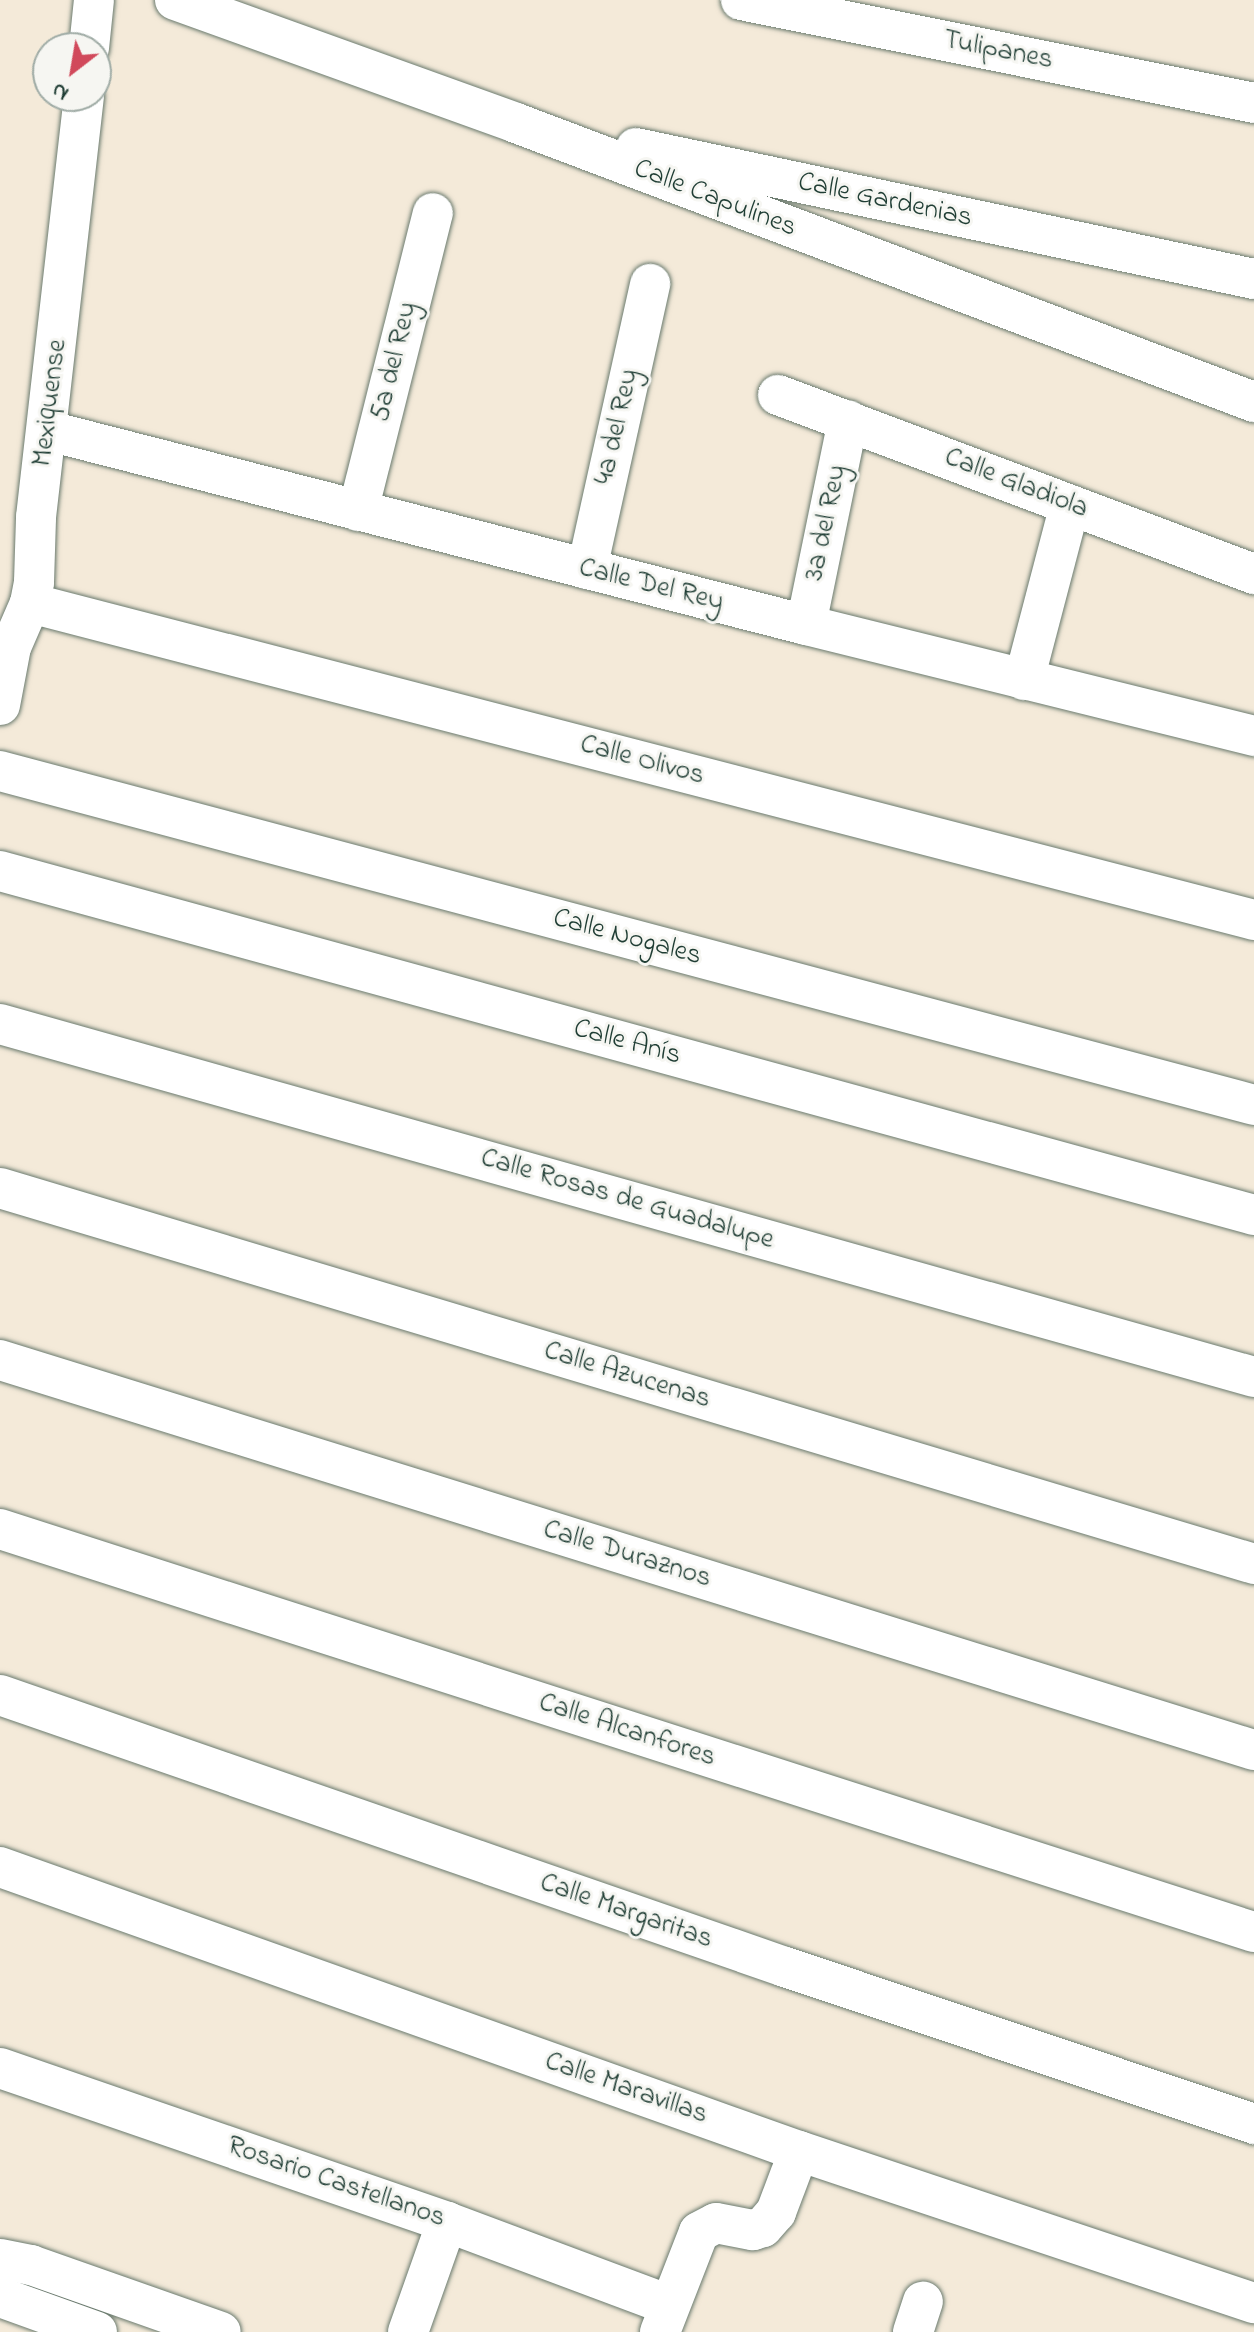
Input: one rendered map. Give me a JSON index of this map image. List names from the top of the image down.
{
  "streets": {
    "street": [
      "Tulipanes",
      "Calle Capulines",
      "Calle Gardenias",
      "5a del Rey",
      "Mexiquense",
      "4a del Rey",
      "Calle Gladiola",
      "3a del Rey",
      "Calle Del Rey",
      "Calle Olivos",
      "Calle Nogales",
      "Calle Anís",
      "Calle Rosas de Guadalupe",
      "Calle Azucenas",
      "Calle Duraznos",
      "Calle Alcanfores",
      "Calle Margaritas",
      "Calle Maravillas",
      "Rosario Castellanos"
    ]
  },
  "crossings": [
    ["Calle Capulines", "Calle Gardenias"],
    ["5a del Rey", "Calle Del Rey"],
    ["Mexiquense", "Calle Del Rey"],
    ["Mexiquense", "Calle Olivos"],
    ["4a del Rey", "Calle Del Rey"],
    ["Calle Gladiola", "3a del Rey"],
    ["3a del Rey", "Calle Del Rey"]
  ],
  "north": "bottom left"
}
